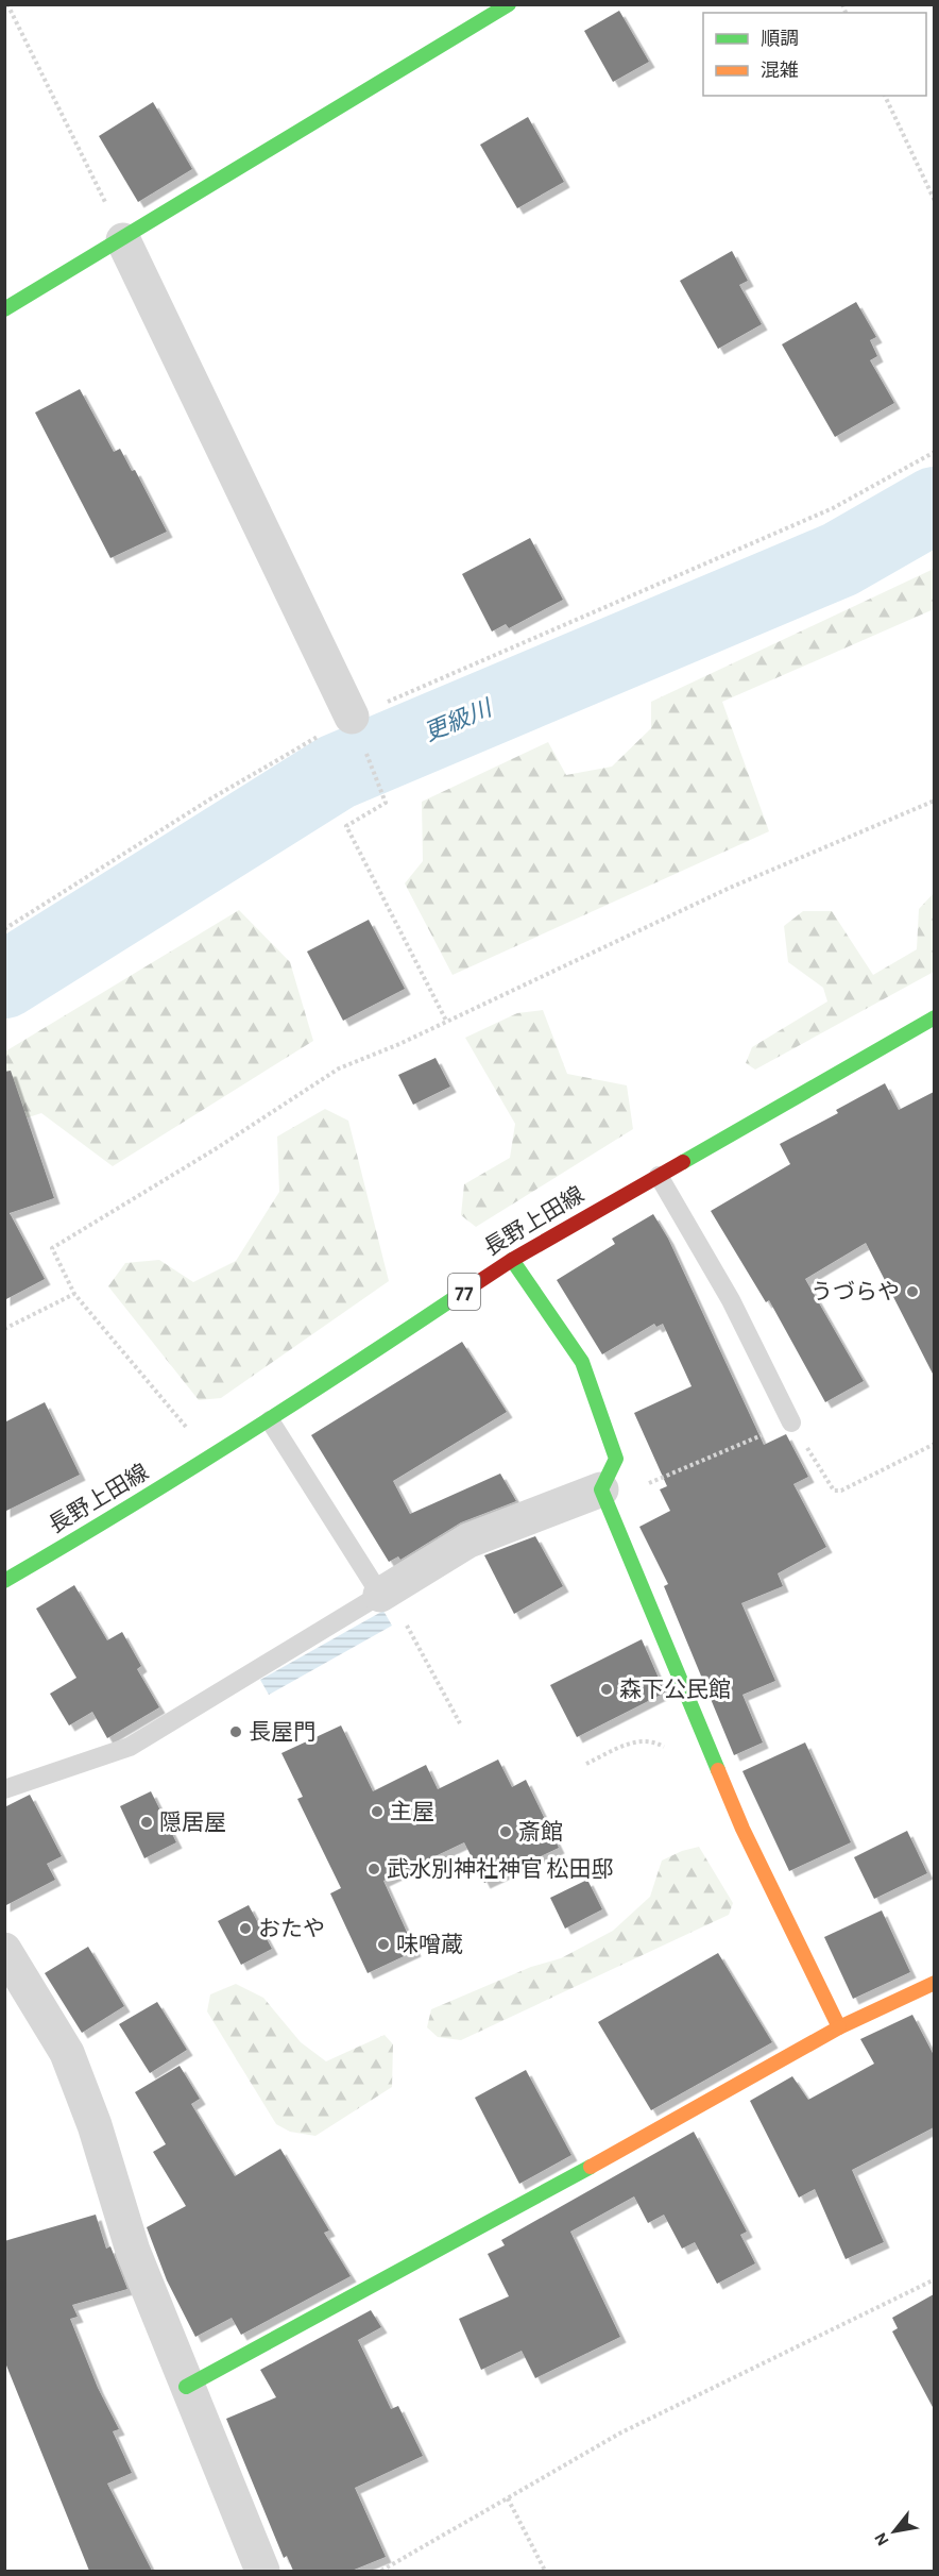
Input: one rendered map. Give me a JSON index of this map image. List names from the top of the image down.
{
  "streets": {
    "street": ["長野上田線", "77"]
  },
  "water": ["更級川"],
  "places": [
    "うづらや",
    "森下公民館",
    "長屋門",
    "主屋",
    "隠居屋",
    "斎館",
    "武水別神社神官 松田邸",
    "おたや",
    "味噌蔵"
  ],
  "legend": ["順調", "混雑"],
  "north": "bottom left"
}
